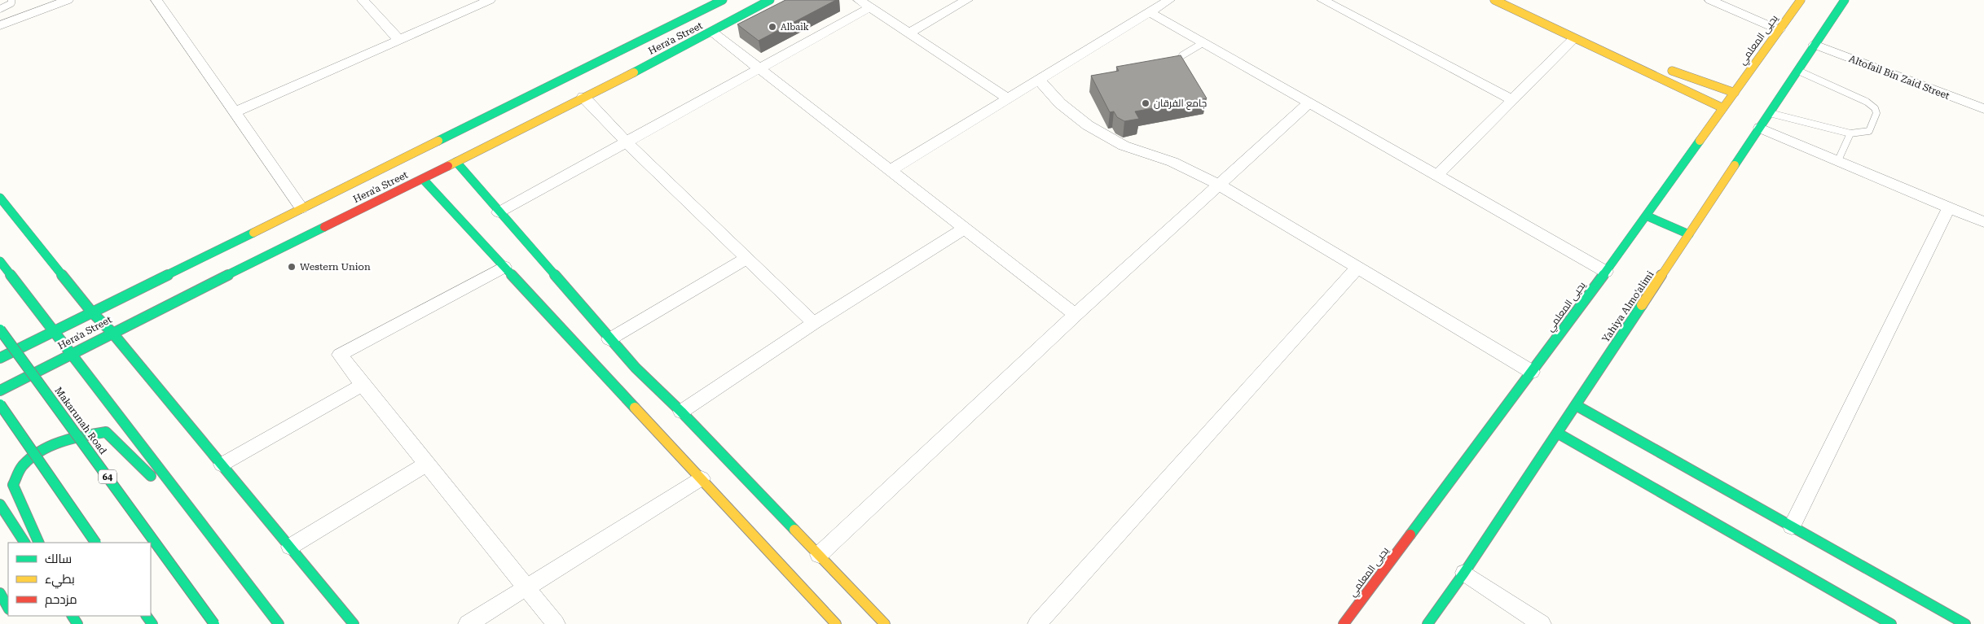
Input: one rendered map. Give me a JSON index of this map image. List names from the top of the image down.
{
  "streets": {
    "street": [
      "Hera'a Street",
      "يحيى المعلمي",
      "Altofail Bin Zaid Street",
      "Yahiya Almo'alimi",
      "Makarunah Road",
      "64"
    ]
  },
  "crossings": [
    ["Altofail Bin Zaid Street", "Yahiya Almo'alimi"]
  ],
  "places": ["Albaik", "جامع الفرقان", "Western Union"],
  "legend": ["سالك", "بطيء", "مزدحم"]
}
